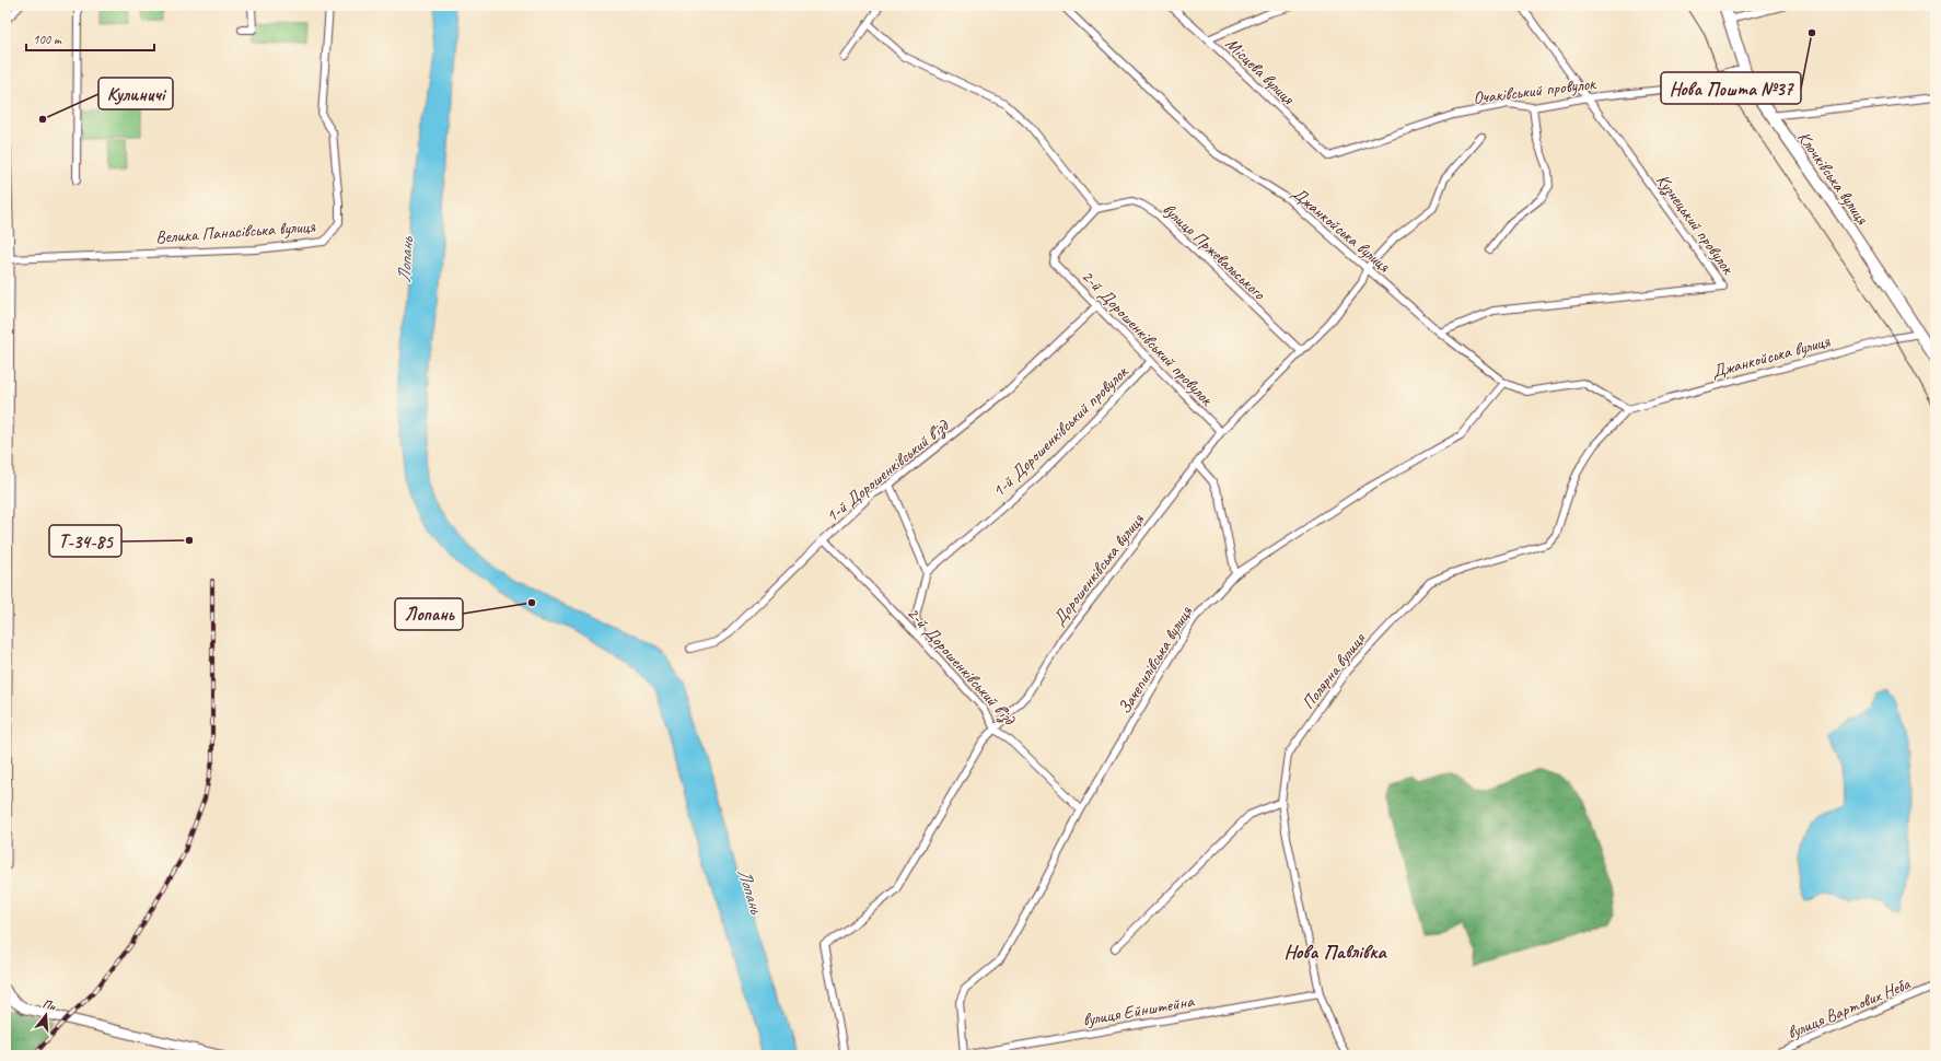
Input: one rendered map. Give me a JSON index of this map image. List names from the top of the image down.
{
  "streets": {
    "main road": ["Клочківська вулиця"],
    "street": [
      "Місцева вулиця",
      "Очаківський провулок",
      "Кузнецький провулок",
      "Джанкойська вулиця",
      "Велика Панасівська вулиця",
      "вулиця Пржевальського",
      "2-й Дорошенківський провулок",
      "1-й Дорошенківський провулок",
      "1-й Дорошенківський в’їзд",
      "Дорошенківська вулиця",
      "Зачепилівська вулиця",
      "2-й Дорошенківський в’їзд",
      "Полярна вулиця",
      "вулиця Вартових Неба",
      "вулиця Ейнштейна"
    ]
  },
  "crossings": [
    ["Місцева вулиця", "Очаківський провулок"],
    ["Очаківський провулок", "Клочківська вулиця"],
    ["Очаківський провулок", "Кузнецький провулок"],
    ["Клочківська вулиця", "Джанкойська вулиця"],
    ["Кузнецький провулок", "Джанкойська вулиця"],
    ["Джанкойська вулиця", "Дорошенківська вулиця"],
    ["Джанкойська вулиця", "Зачепилівська вулиця"],
    ["Джанкойська вулиця", "Полярна вулиця"],
    ["вулиця Пржевальського", "2-й Дорошенківський провулок"],
    ["вулиця Пржевальського", "Дорошенківська вулиця"],
    ["2-й Дорошенківський провулок", "1-й Дорошенківський провулок"],
    ["2-й Дорошенківський провулок", "1-й Дорошенківський в’їзд"],
    ["2-й Дорошенківський провулок", "Дорошенківська вулиця"],
    ["1-й Дорошенківський в’їзд", "2-й Дорошенківський в’їзд"],
    ["Дорошенківська вулиця", "2-й Дорошенківський в’їзд"],
    ["Зачепилівська вулиця", "2-й Дорошенківський в’їзд"],
    ["Зачепилівська вулиця", "вулиця Ейнштейна"],
    ["Полярна вулиця", "вулиця Ейнштейна"]
  ],
  "districts": ["Нова Павлівка"],
  "water": ["Лопань"],
  "places": [
    "Нова Пошта №37",
    "Кулиничі",
    "Т-34-85",
    "Лопань"
  ],
  "scale_bar": "100 m",
  "north": "top"
}
